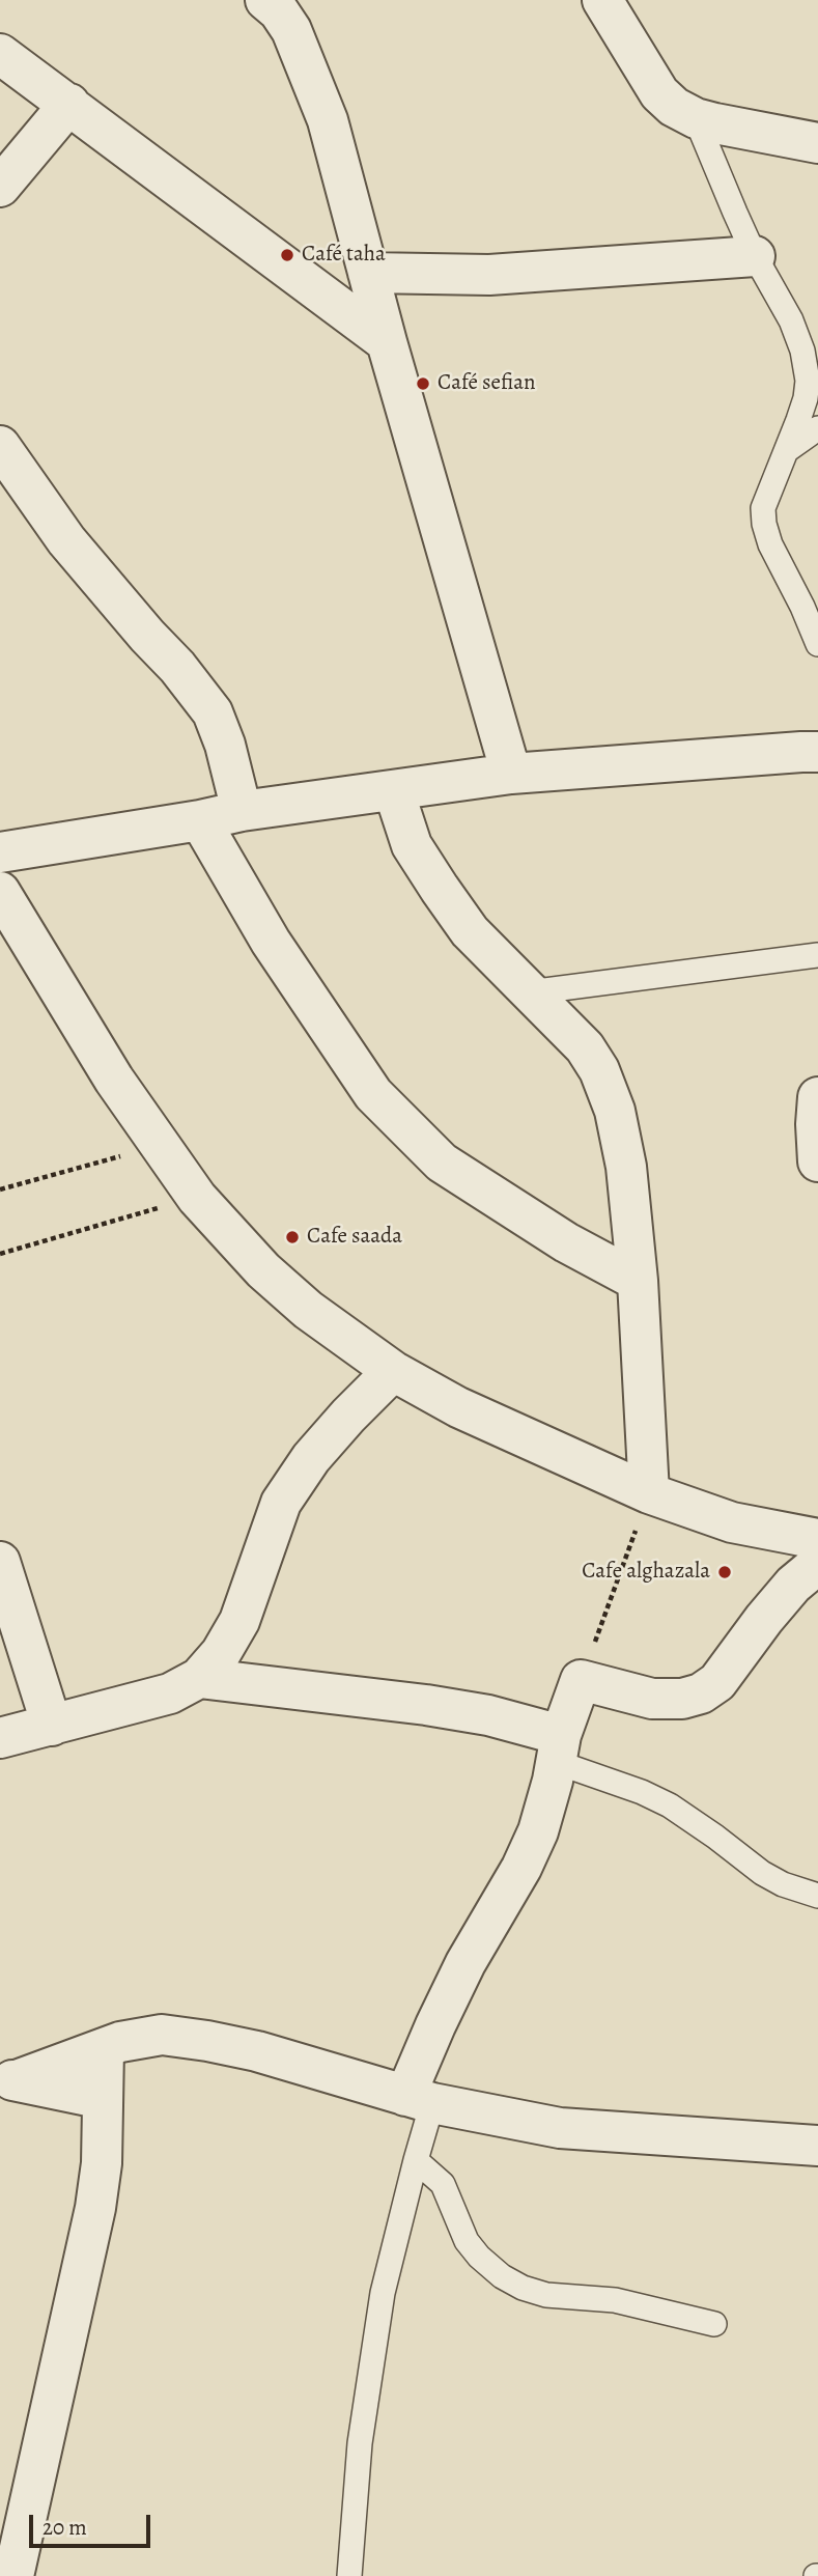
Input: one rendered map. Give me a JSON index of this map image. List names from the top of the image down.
{
  "places": [
    "Café taha",
    "Café sefian",
    "Cafe saada",
    "Cafe alghazala"
  ],
  "scale_bar": "20 m"
}
